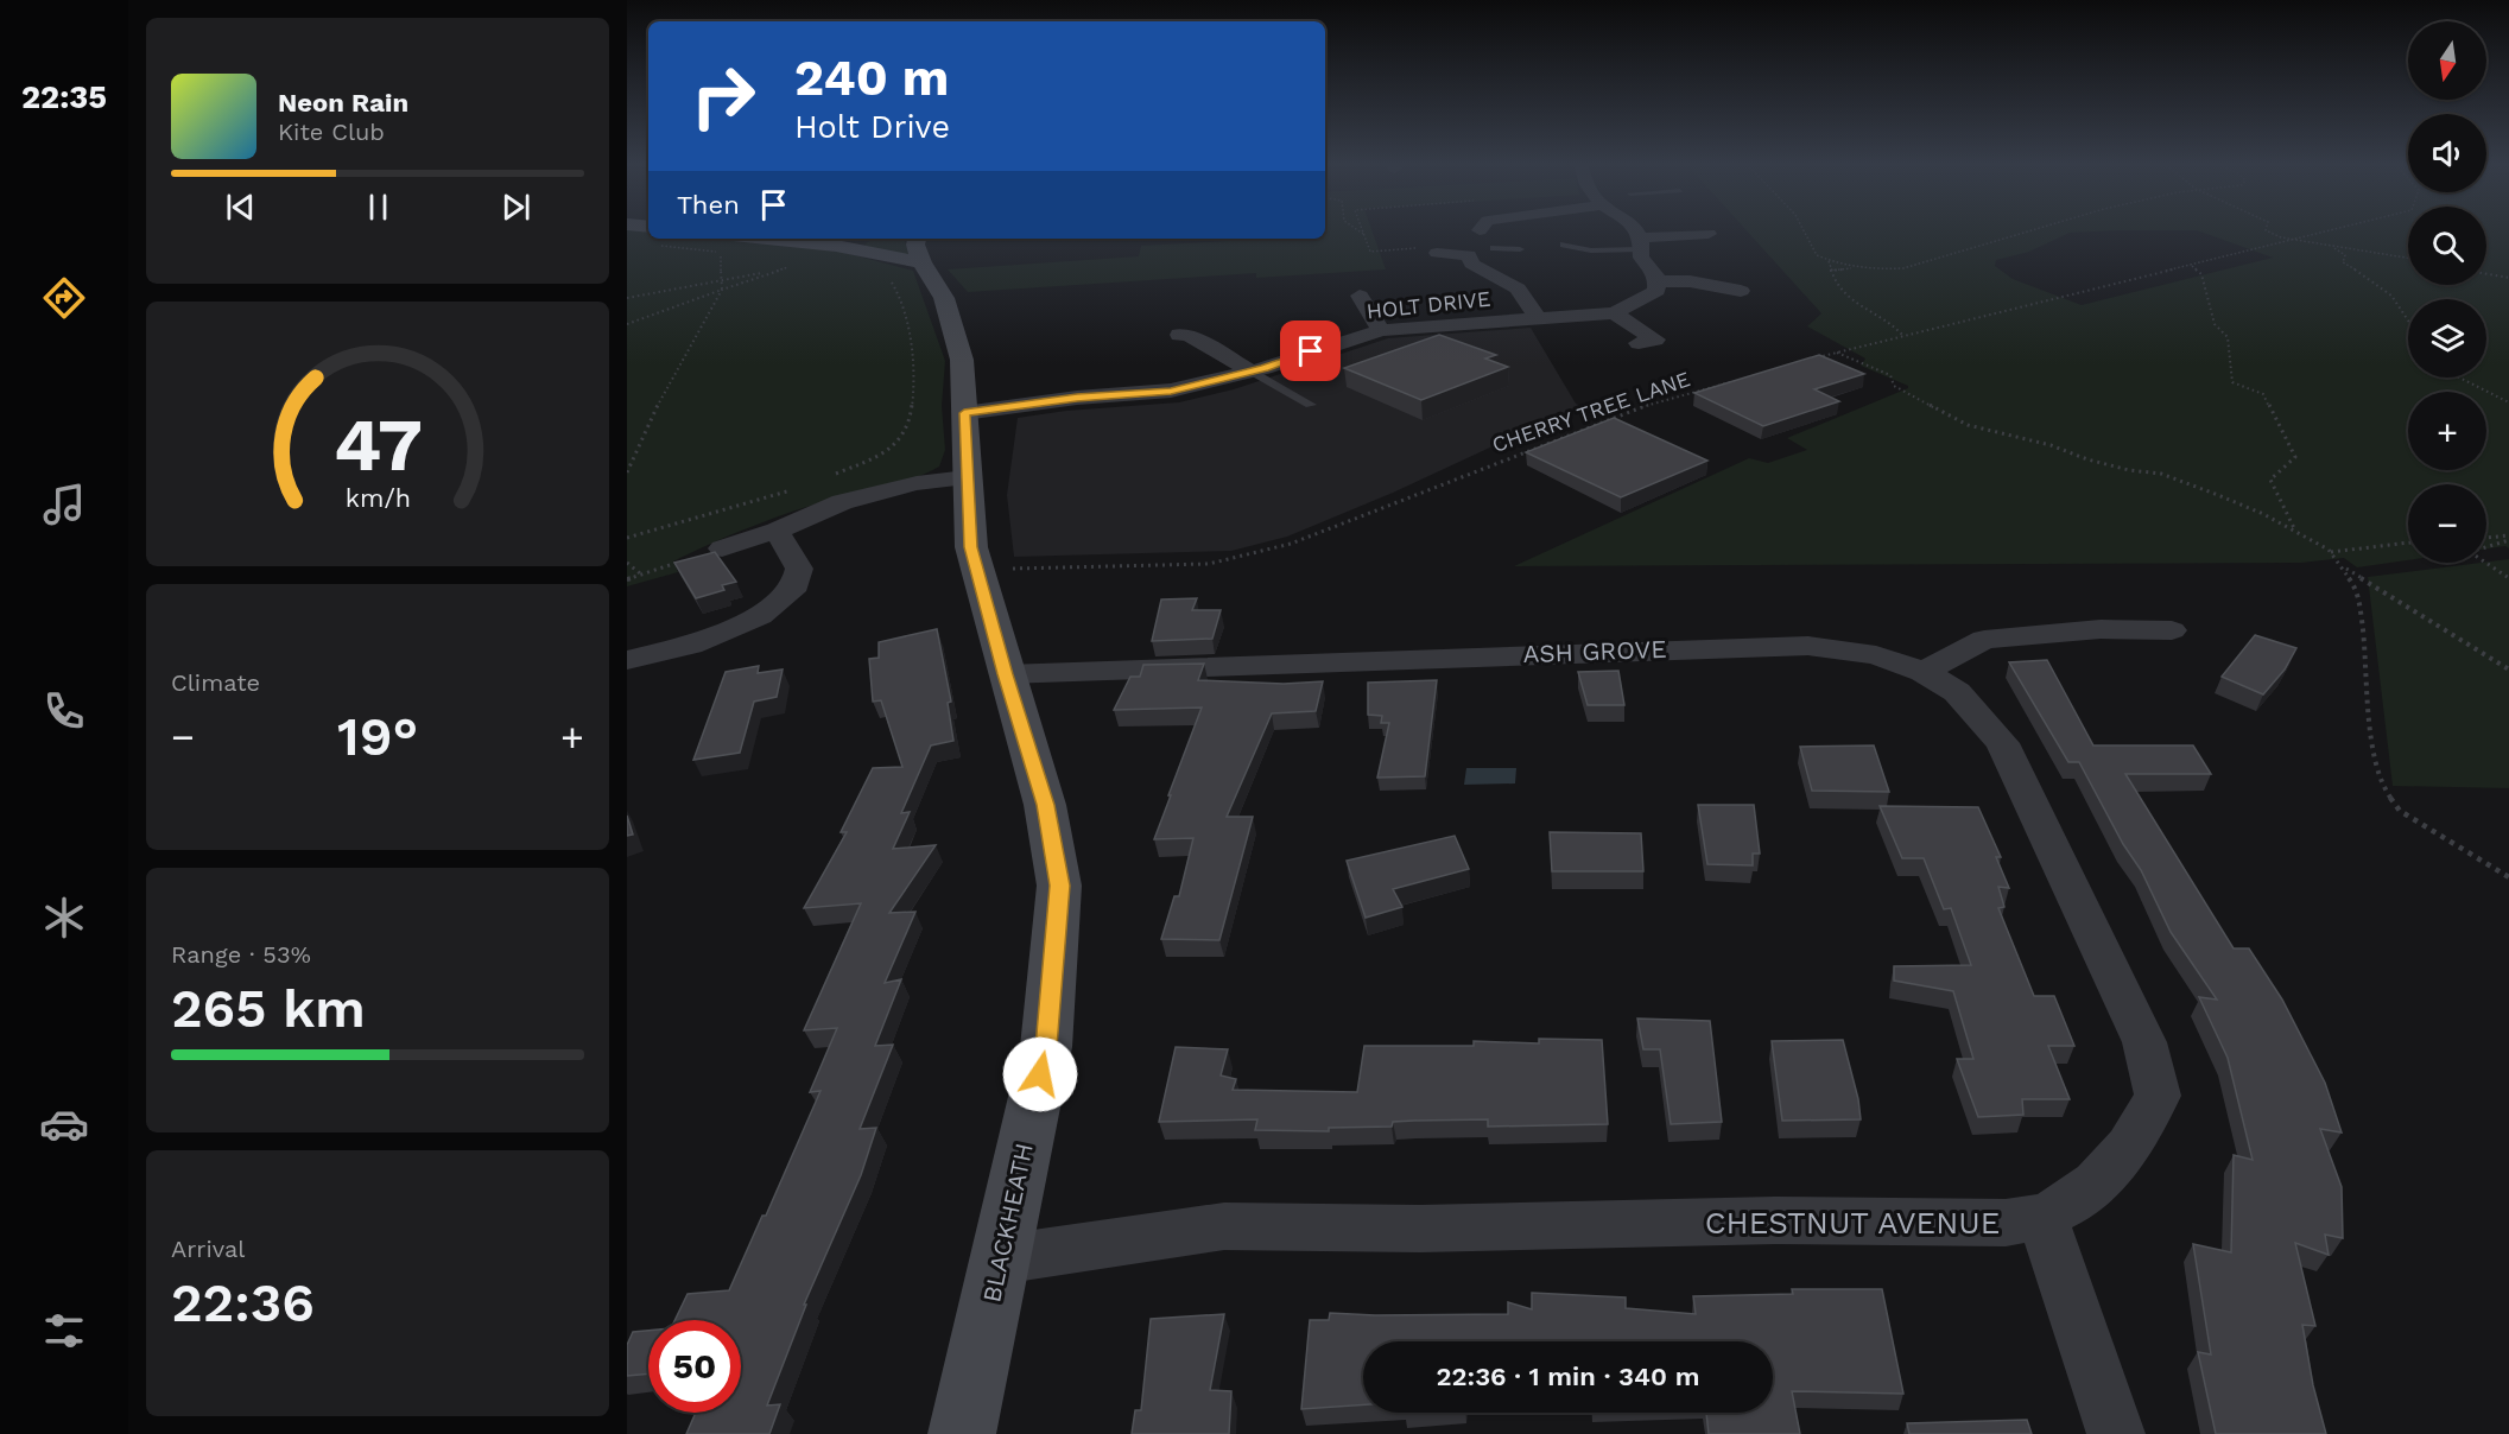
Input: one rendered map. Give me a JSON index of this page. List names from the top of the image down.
{
  "streets": {
    "main road": ["BLACKHEATH"],
    "street": ["HOLT DRIVE", "ASH GROVE", "CHESTNUT AVENUE"],
    "path": ["CHERRY TREE LANE"]
  },
  "crossings": [
    ["HOLT DRIVE", "BLACKHEATH"],
    ["CHERRY TREE LANE", "BLACKHEATH"],
    ["ASH GROVE", "BLACKHEATH"],
    ["ASH GROVE", "CHESTNUT AVENUE"],
    ["BLACKHEATH", "CHESTNUT AVENUE"]
  ],
  "north": "bottom",
  "page": {
    "tabs": "22:35",
    "map_buttons": ["+", "−"],
    "turn": ["240 m", "Holt Drive"],
    "song": ["Neon Rain", "Kite Club"],
    "then": "Then",
    "tile": [
      "Climate",
      ["Range · 53%", "265 km"],
      ["Arrival", "22:36"]
    ],
    "heat": ["−", "19°", "+"],
    "limit": "50",
    "trip": "22:36 · 1 min · 340 m",
    "gauge": ["47", "km/h"]
  }
}
